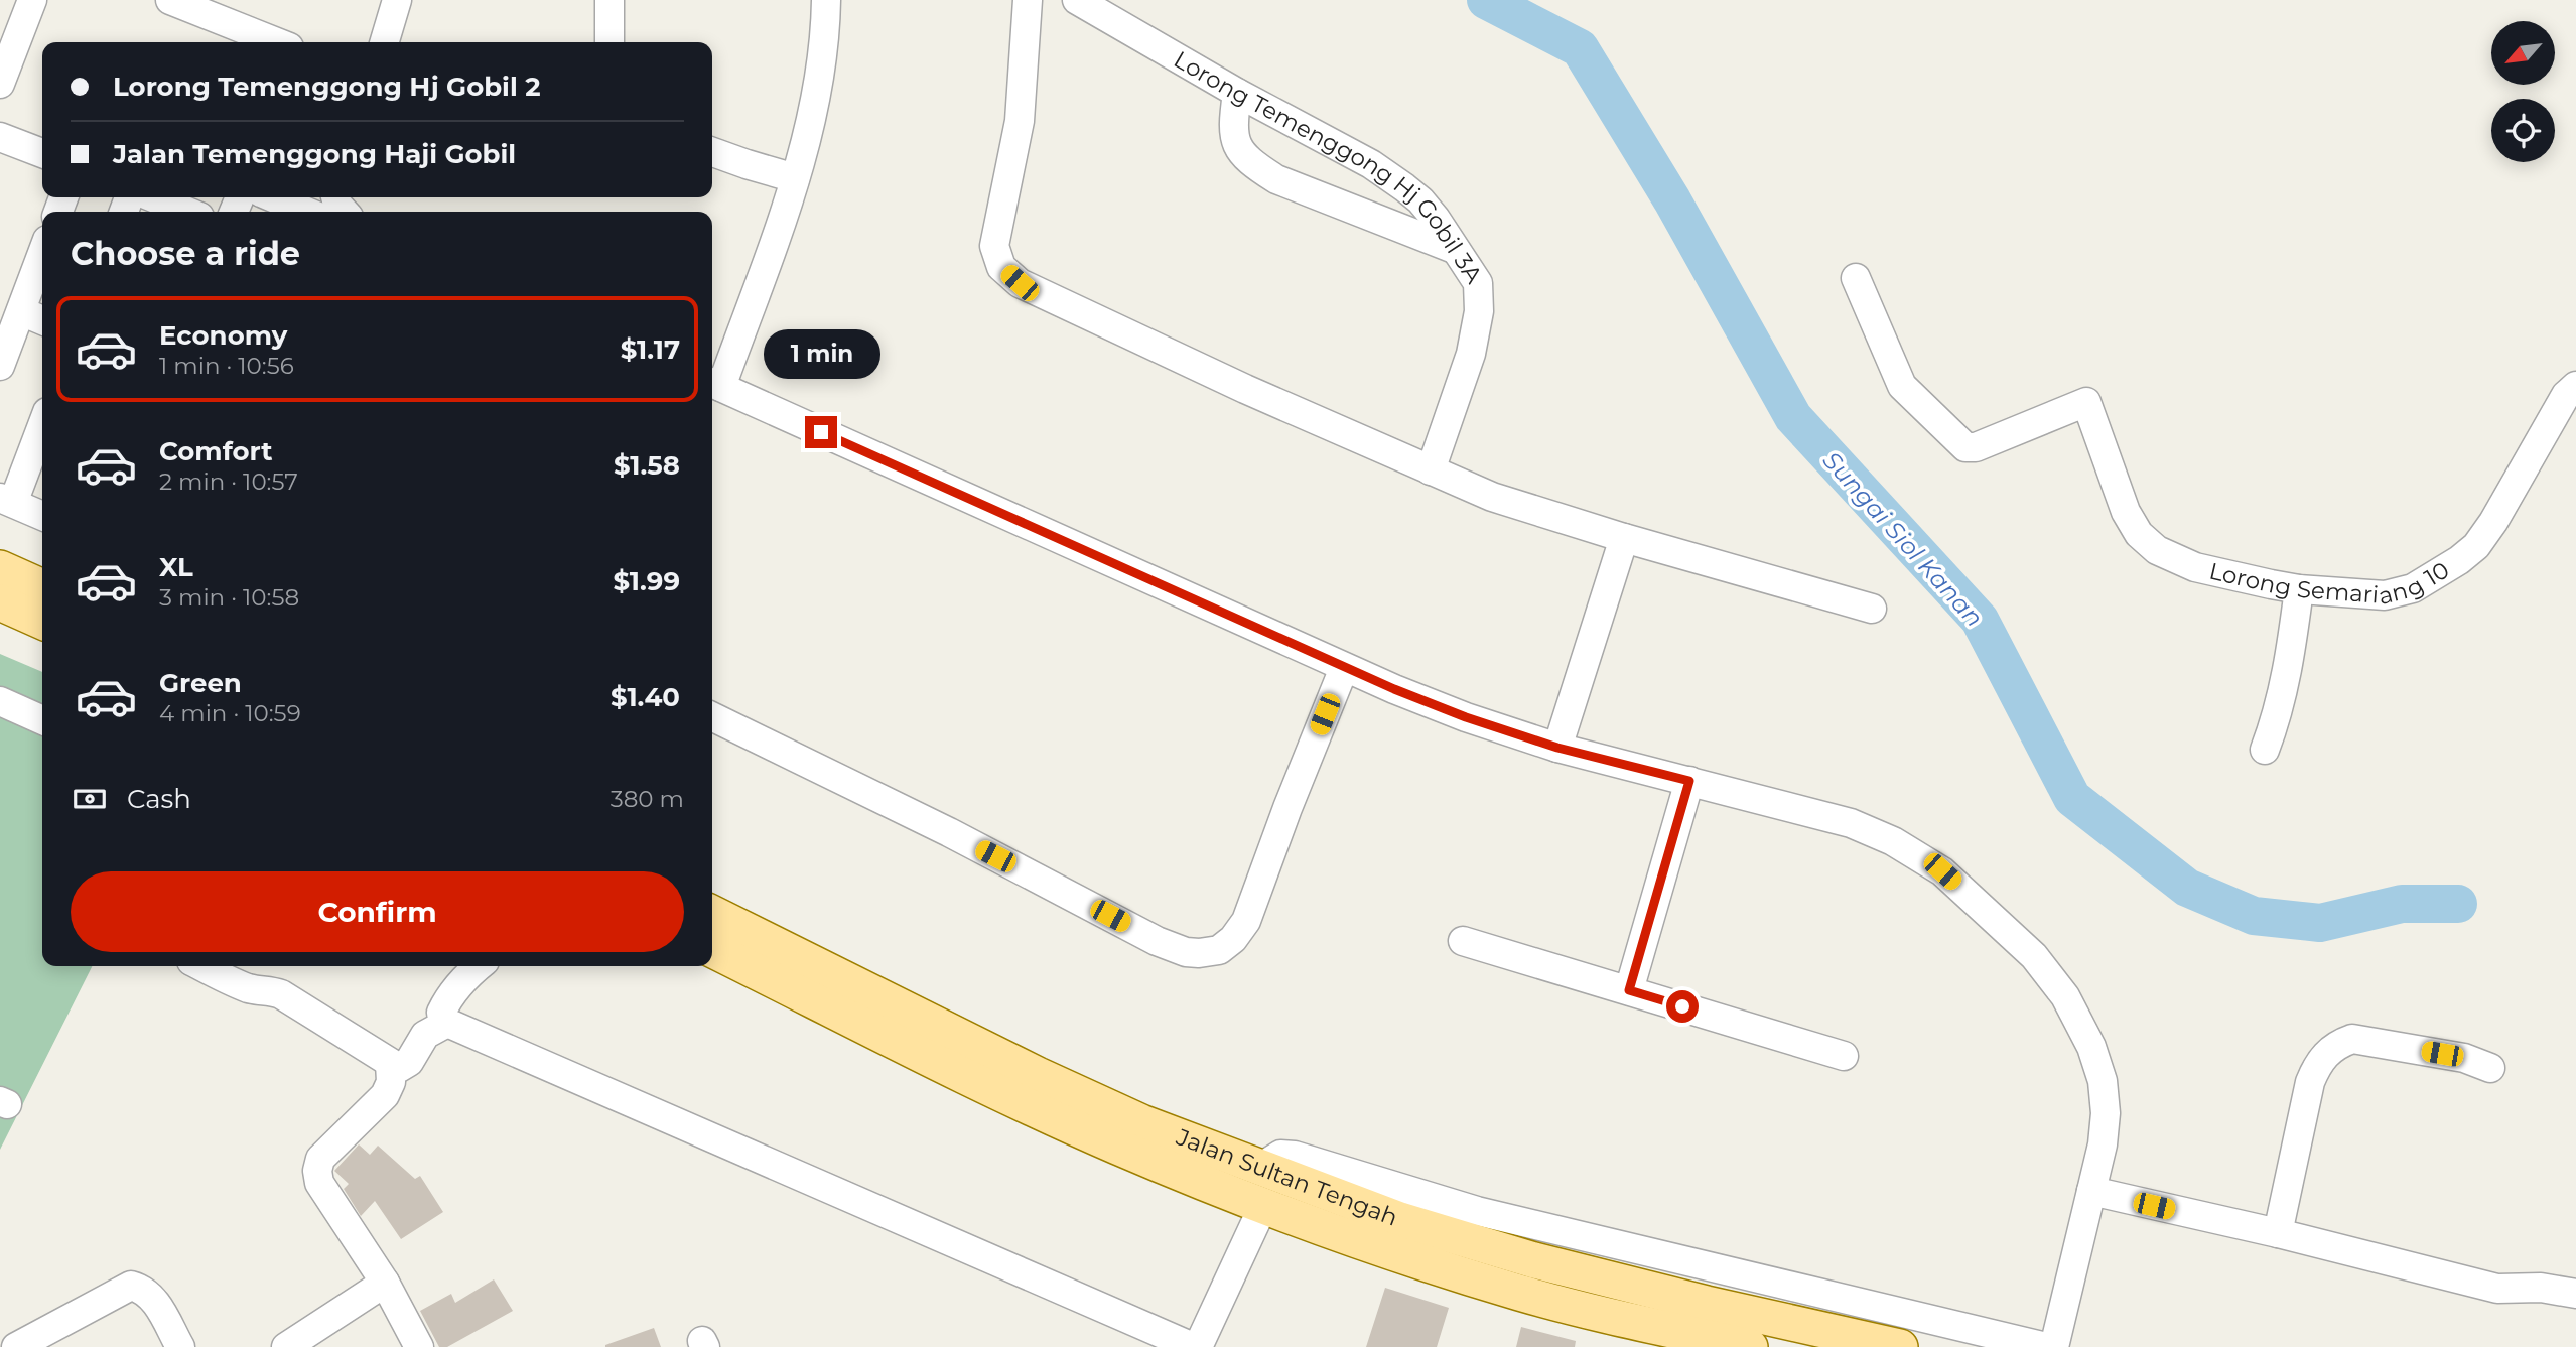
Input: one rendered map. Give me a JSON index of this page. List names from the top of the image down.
{
  "streets": {
    "main road": ["Jalan Sultan Tengah"],
    "street": ["Lorong Temenggong Hj Gobil 3A", "Lorong Semariang 10"]
  },
  "water": ["Sungai Siol Kanan"],
  "north": "bottom left",
  "page": {
    "banner": ["Lorong Temenggong Hj Gobil 2", "Jalan Temenggong Haji Gobil"],
    "heading": "Choose a ride",
    "list": [
      {
        "name": "Economy",
        "note": "1 min · 10:56",
        "value": "$1.17"
      },
      {
        "name": "Comfort",
        "note": "2 min · 10:57",
        "value": "$1.58"
      },
      {
        "name": "XL",
        "note": "3 min · 10:58",
        "value": "$1.99"
      },
      {
        "name": "Green",
        "note": "4 min · 10:59",
        "value": "$1.40"
      }
    ],
    "bubble": "1 min",
    "pay": ["Cash", "380 m"],
    "buttons": "Confirm"
  }
}
